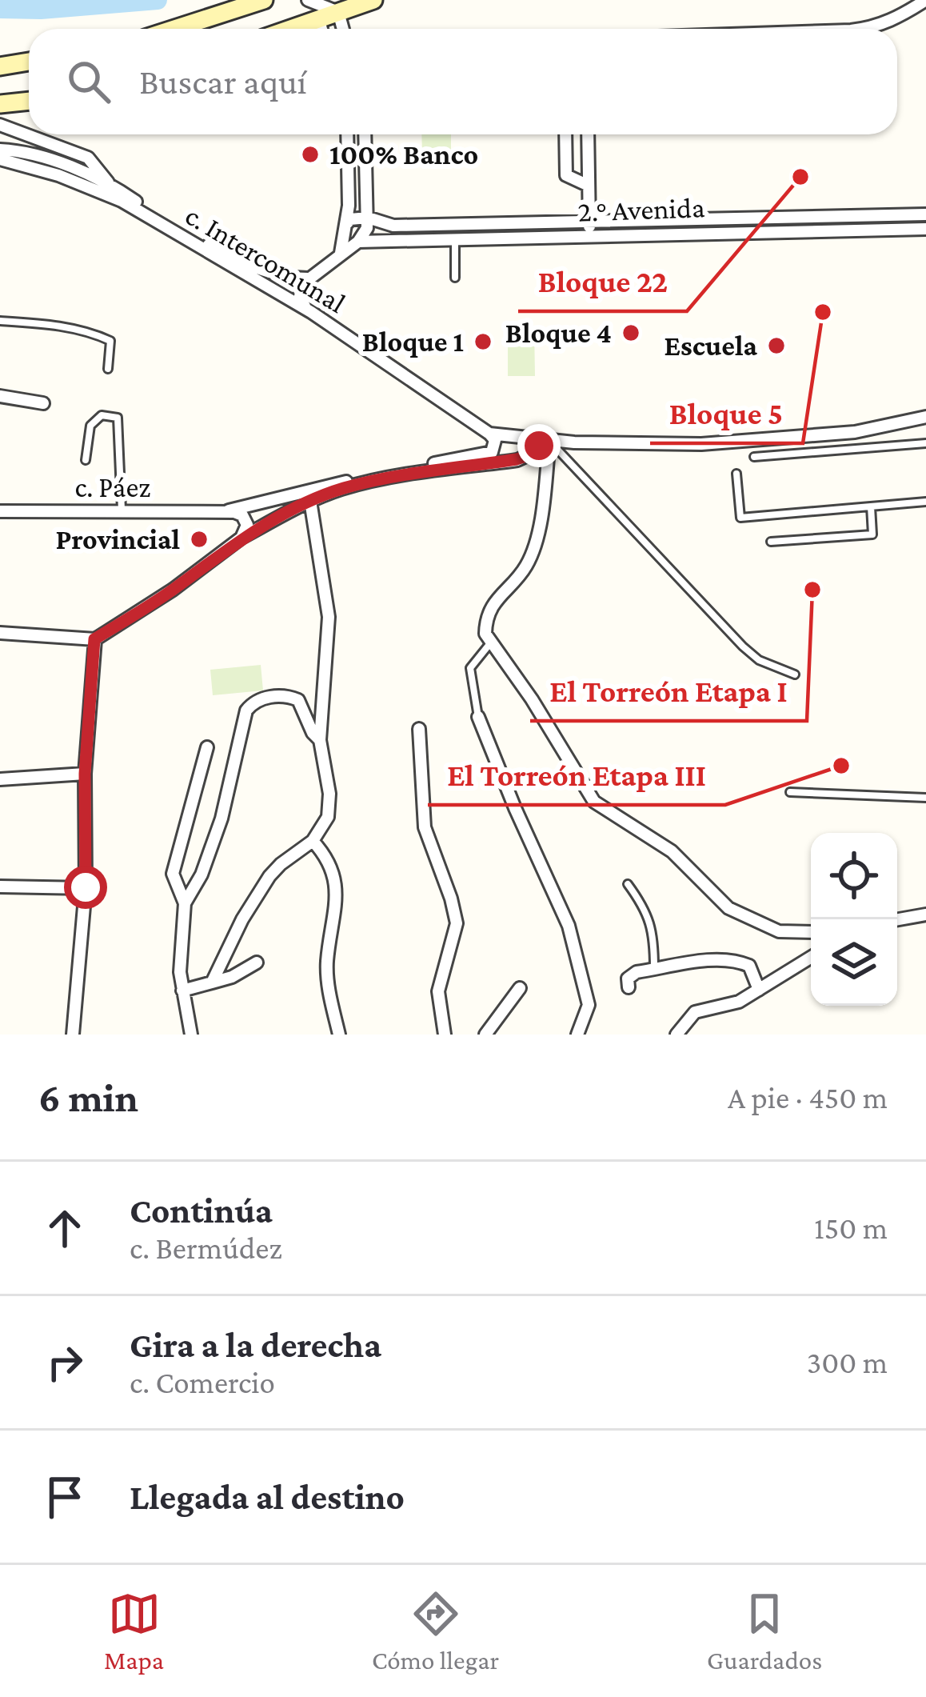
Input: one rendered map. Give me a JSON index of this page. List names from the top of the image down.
{
  "streets": {
    "street": ["2.° Avenida", "c. Intercomunal", "c. Páez"]
  },
  "places": [
    "100% Banco",
    "Bloque 22",
    "Bloque 5",
    "Bloque 4",
    "Bloque 1",
    "Escuela",
    "Provincial",
    "El Torreón Etapa I",
    "El Torreón Etapa III"
  ],
  "page": {
    "search": "Buscar aquí",
    "heading": ["6 min", "A pie · 450 m"],
    "list": [
      ["Continúa", "c. Bermúdez", "150 m"],
      ["Gira a la derecha", "c. Comercio", "300 m"],
      "Llegada al destino"
    ],
    "nav": ["Mapa", "Cómo llegar", "Guardados"]
  }
}
